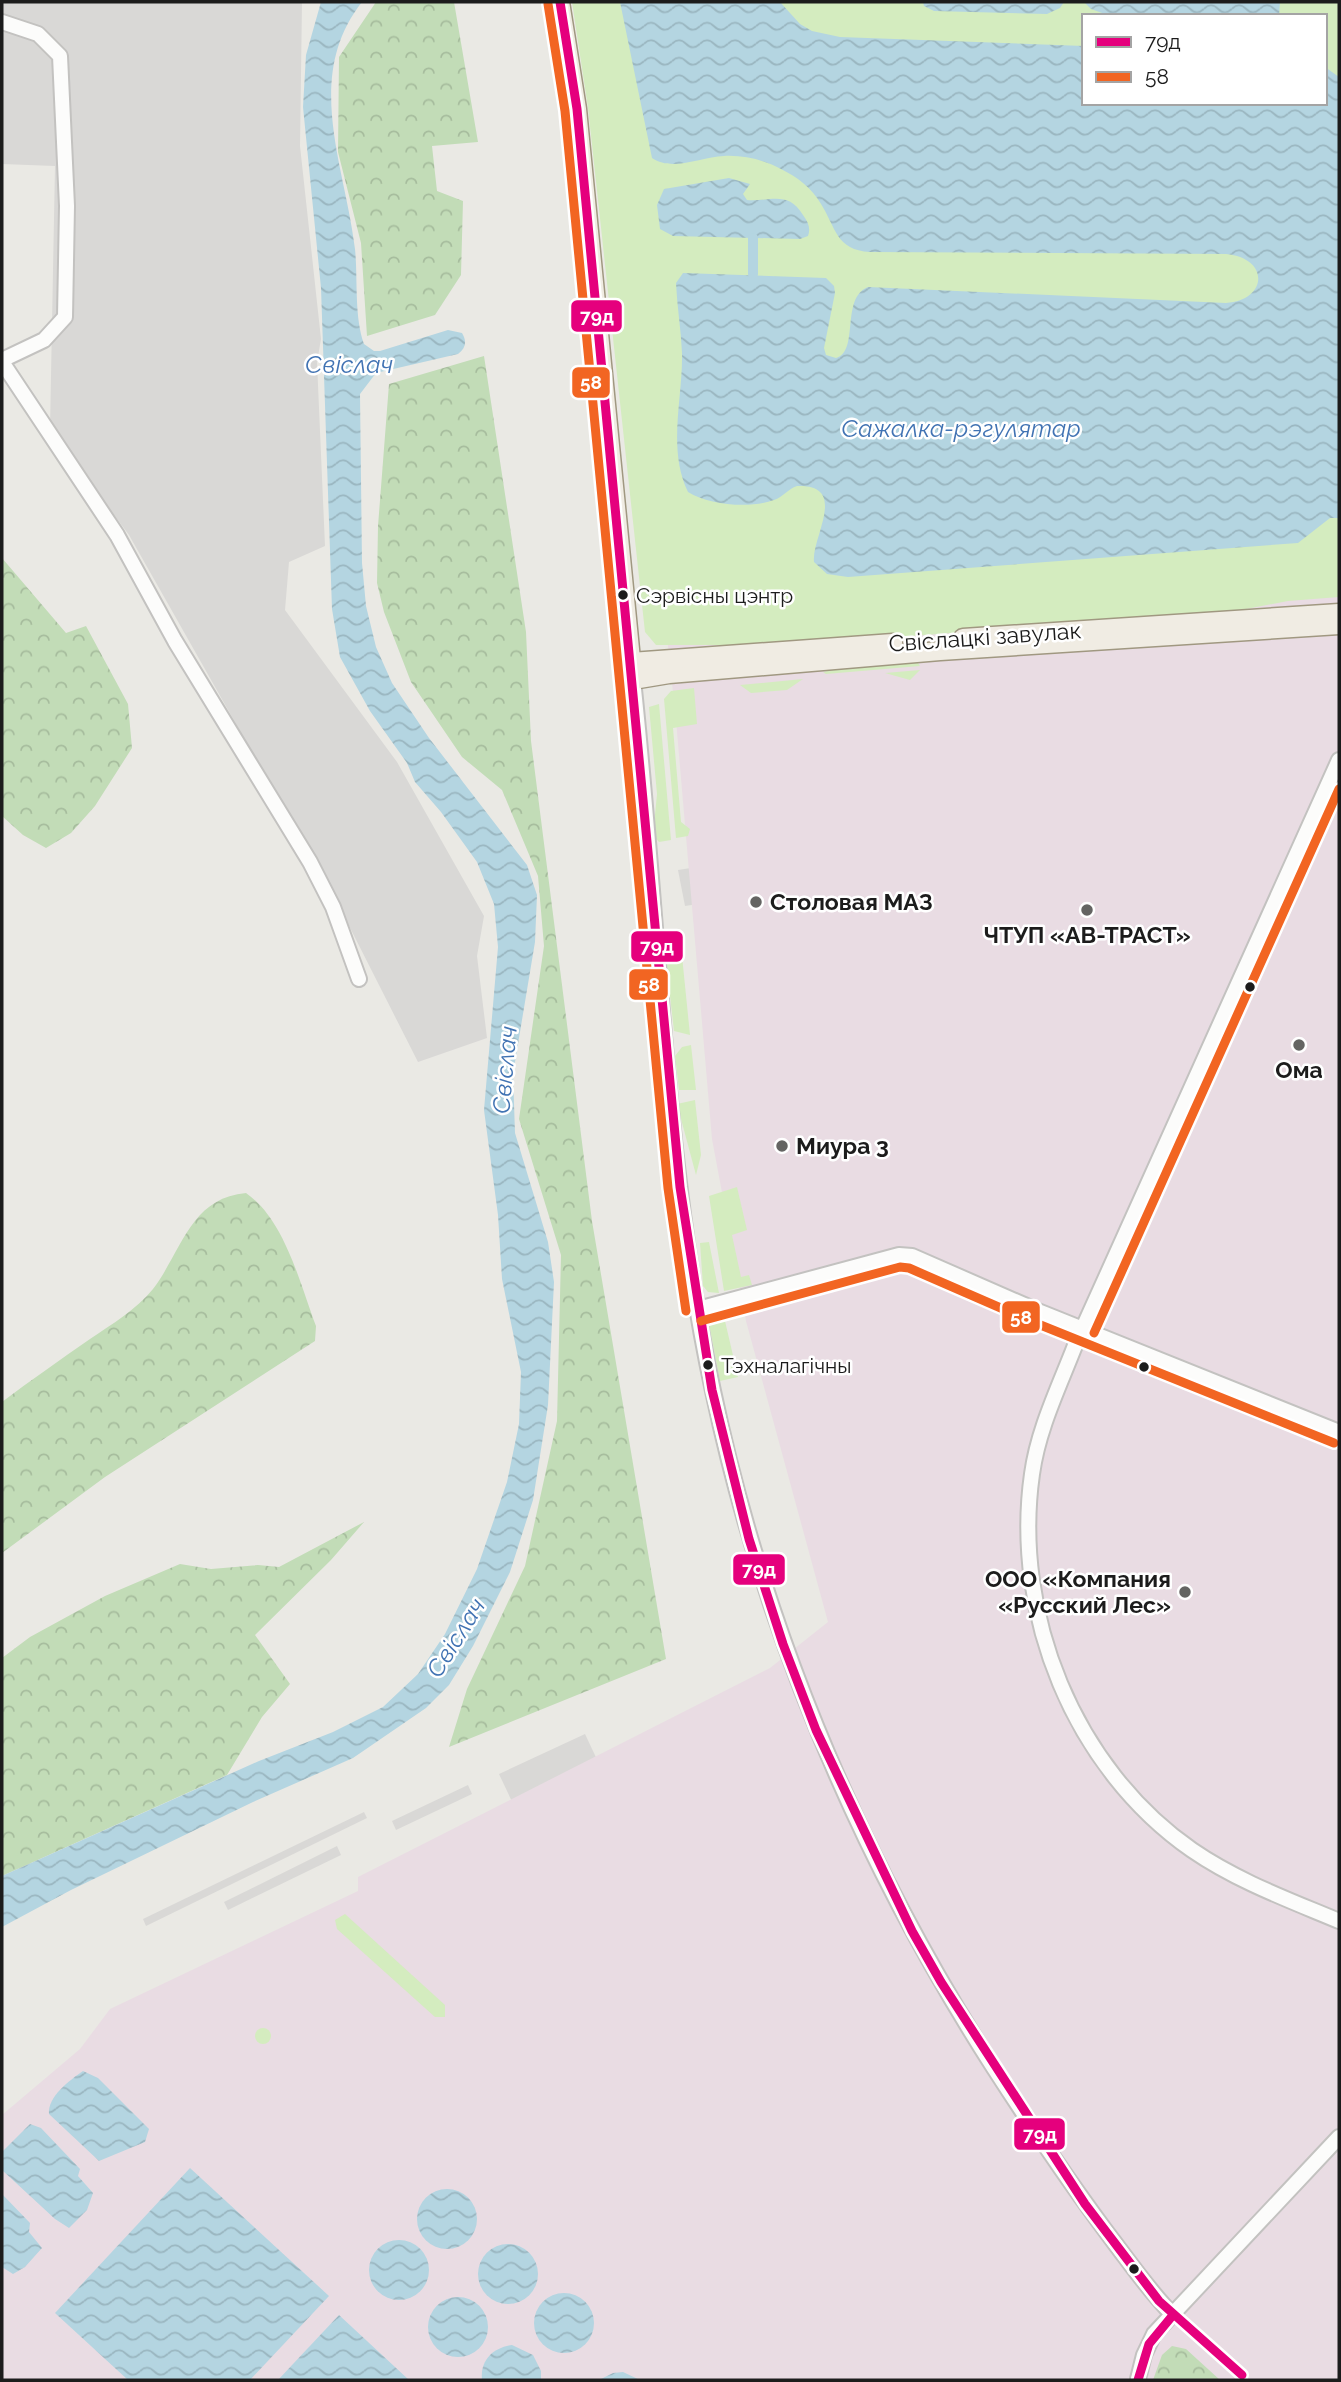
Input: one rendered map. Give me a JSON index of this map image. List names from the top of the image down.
{
  "streets": {
    "main road": ["Свіслацкі завулак"]
  },
  "water": ["Свіслач", "Сажалка-рэгулятар"],
  "places": [
    "Сэрвісны цэнтр",
    "Столовая МАЗ",
    "ЧТУП «АВ-ТРАСТ»",
    "Ома",
    "Миура 3",
    "Тэхналагічны",
    "ООО «Компания «Русский Лес»"
  ],
  "lines": ["transit line 79д", "transit line 58"],
  "legend": ["79д", "58"]
}
